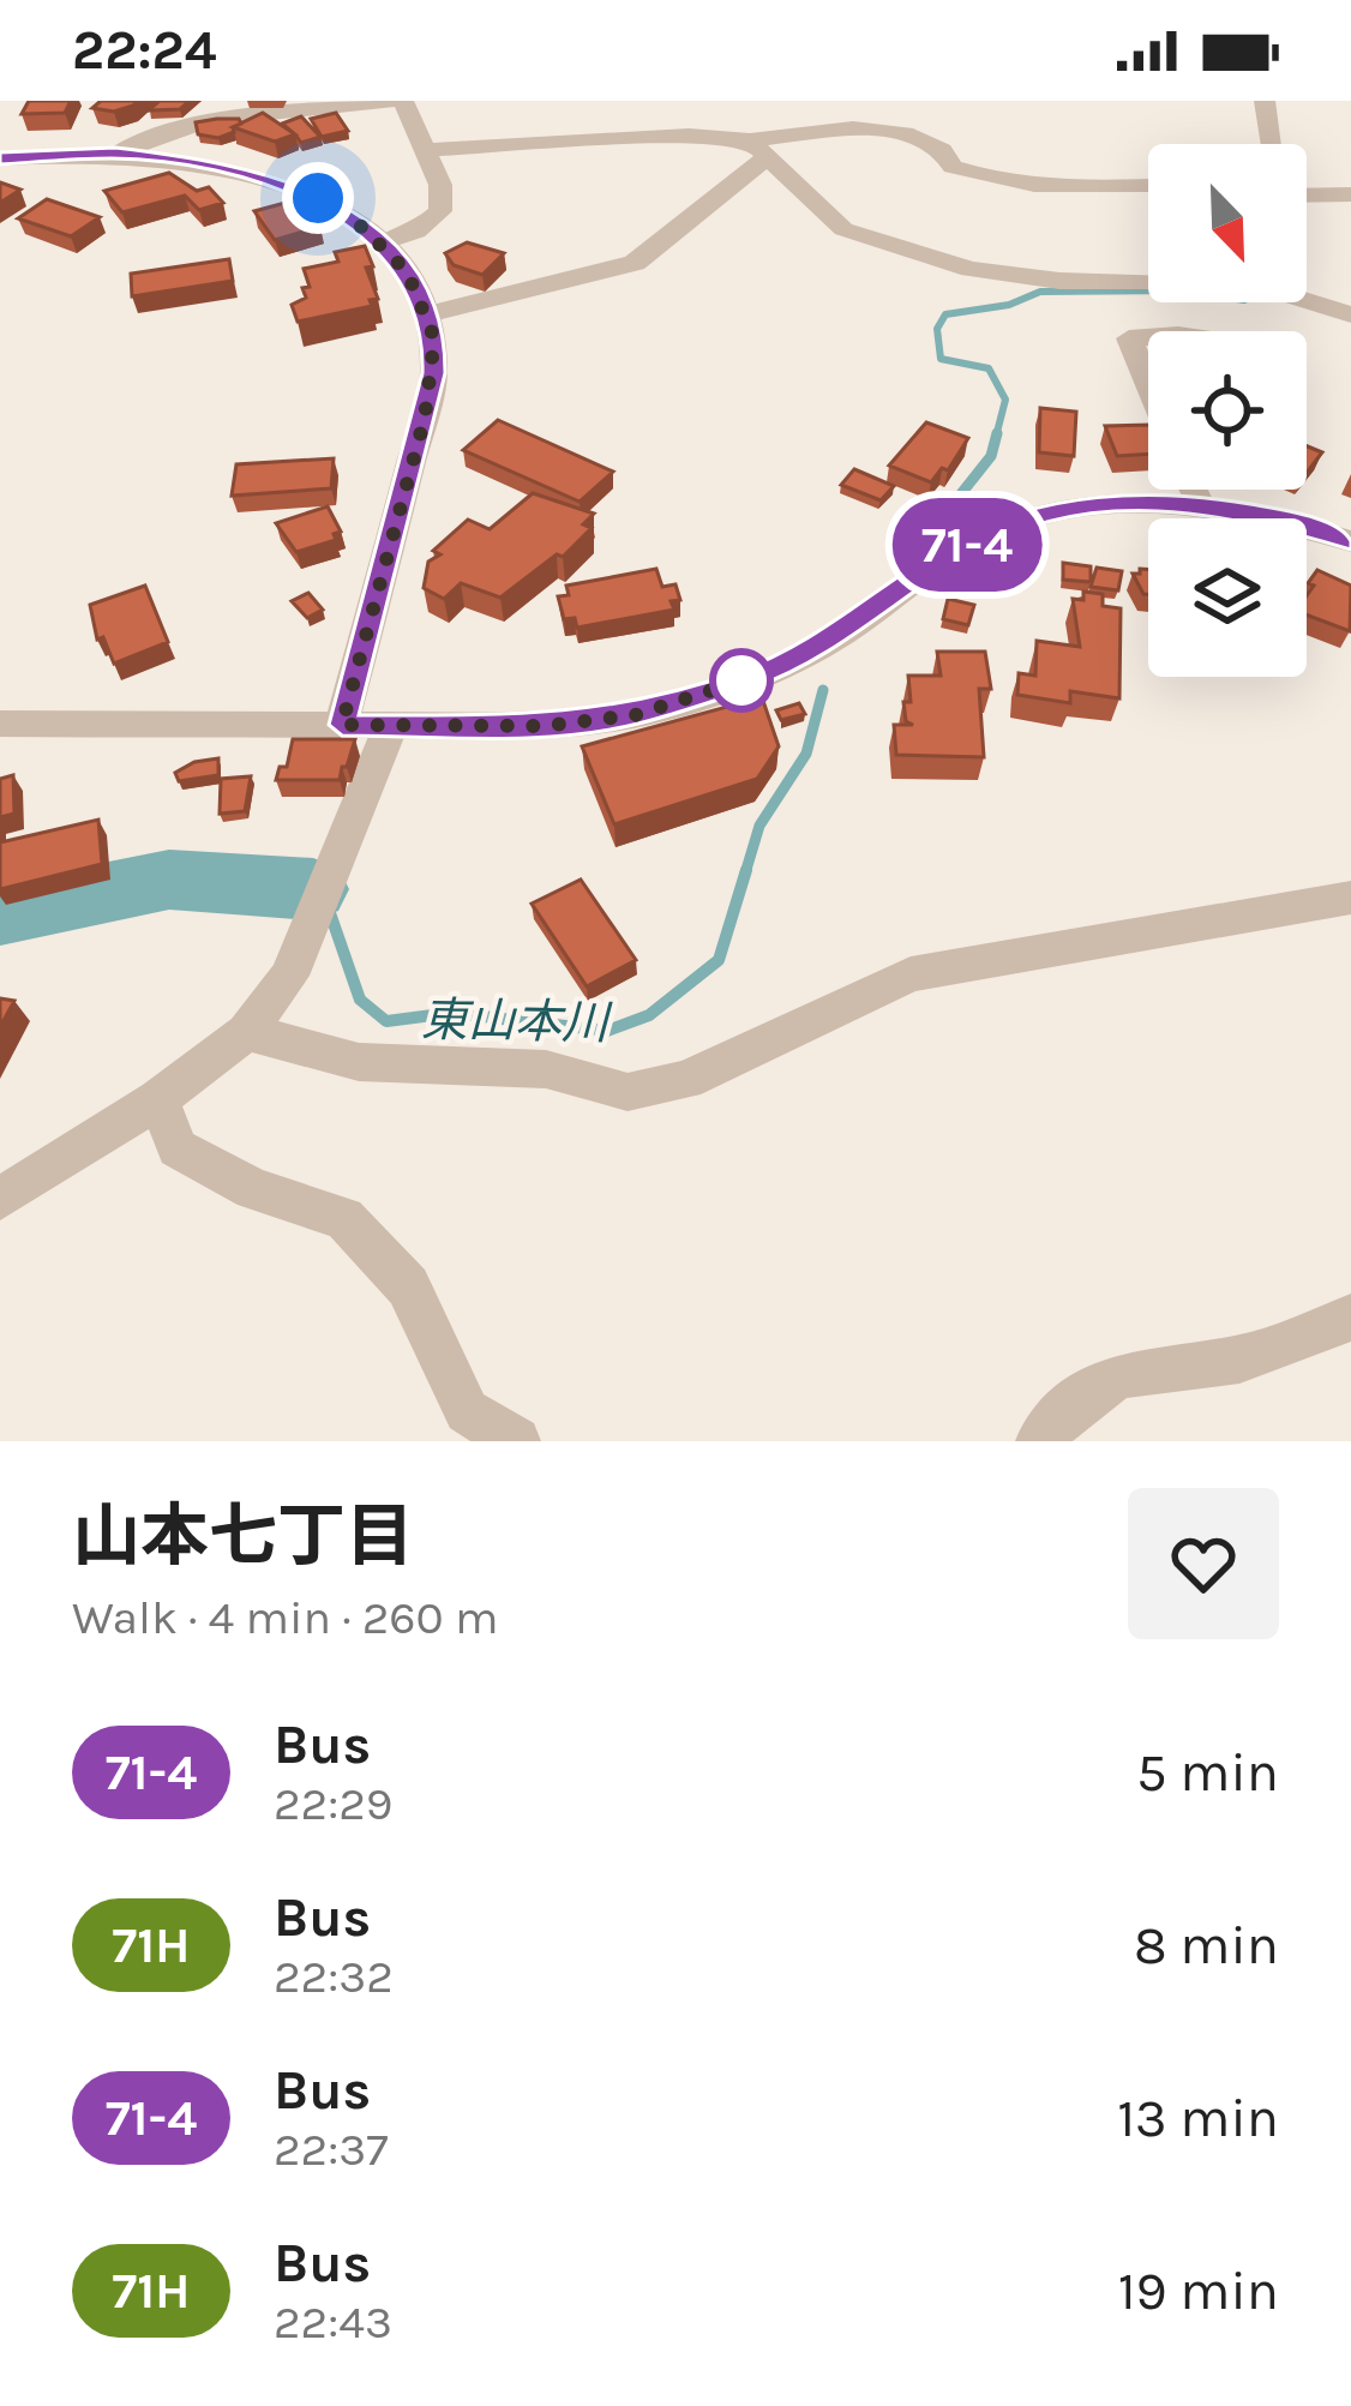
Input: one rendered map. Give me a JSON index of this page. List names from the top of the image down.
{
  "water": ["東山本川"],
  "lines": ["bus line 71-4"],
  "north": "bottom right",
  "page": {
    "status": "22:24",
    "on_map": "71-4",
    "heading": ["山本七丁目", "Walk · 4 min · 260 m"],
    "list": [
      {
        "mark": "71-4",
        "name": "Bus",
        "note": "22:29",
        "value": "5 min"
      },
      {
        "mark": "71H",
        "name": "Bus",
        "note": "22:32",
        "value": "8 min"
      },
      {
        "mark": "71-4",
        "name": "Bus",
        "note": "22:37",
        "value": "13 min"
      },
      {
        "mark": "71H",
        "name": "Bus",
        "note": "22:43",
        "value": "19 min"
      }
    ]
  }
}
